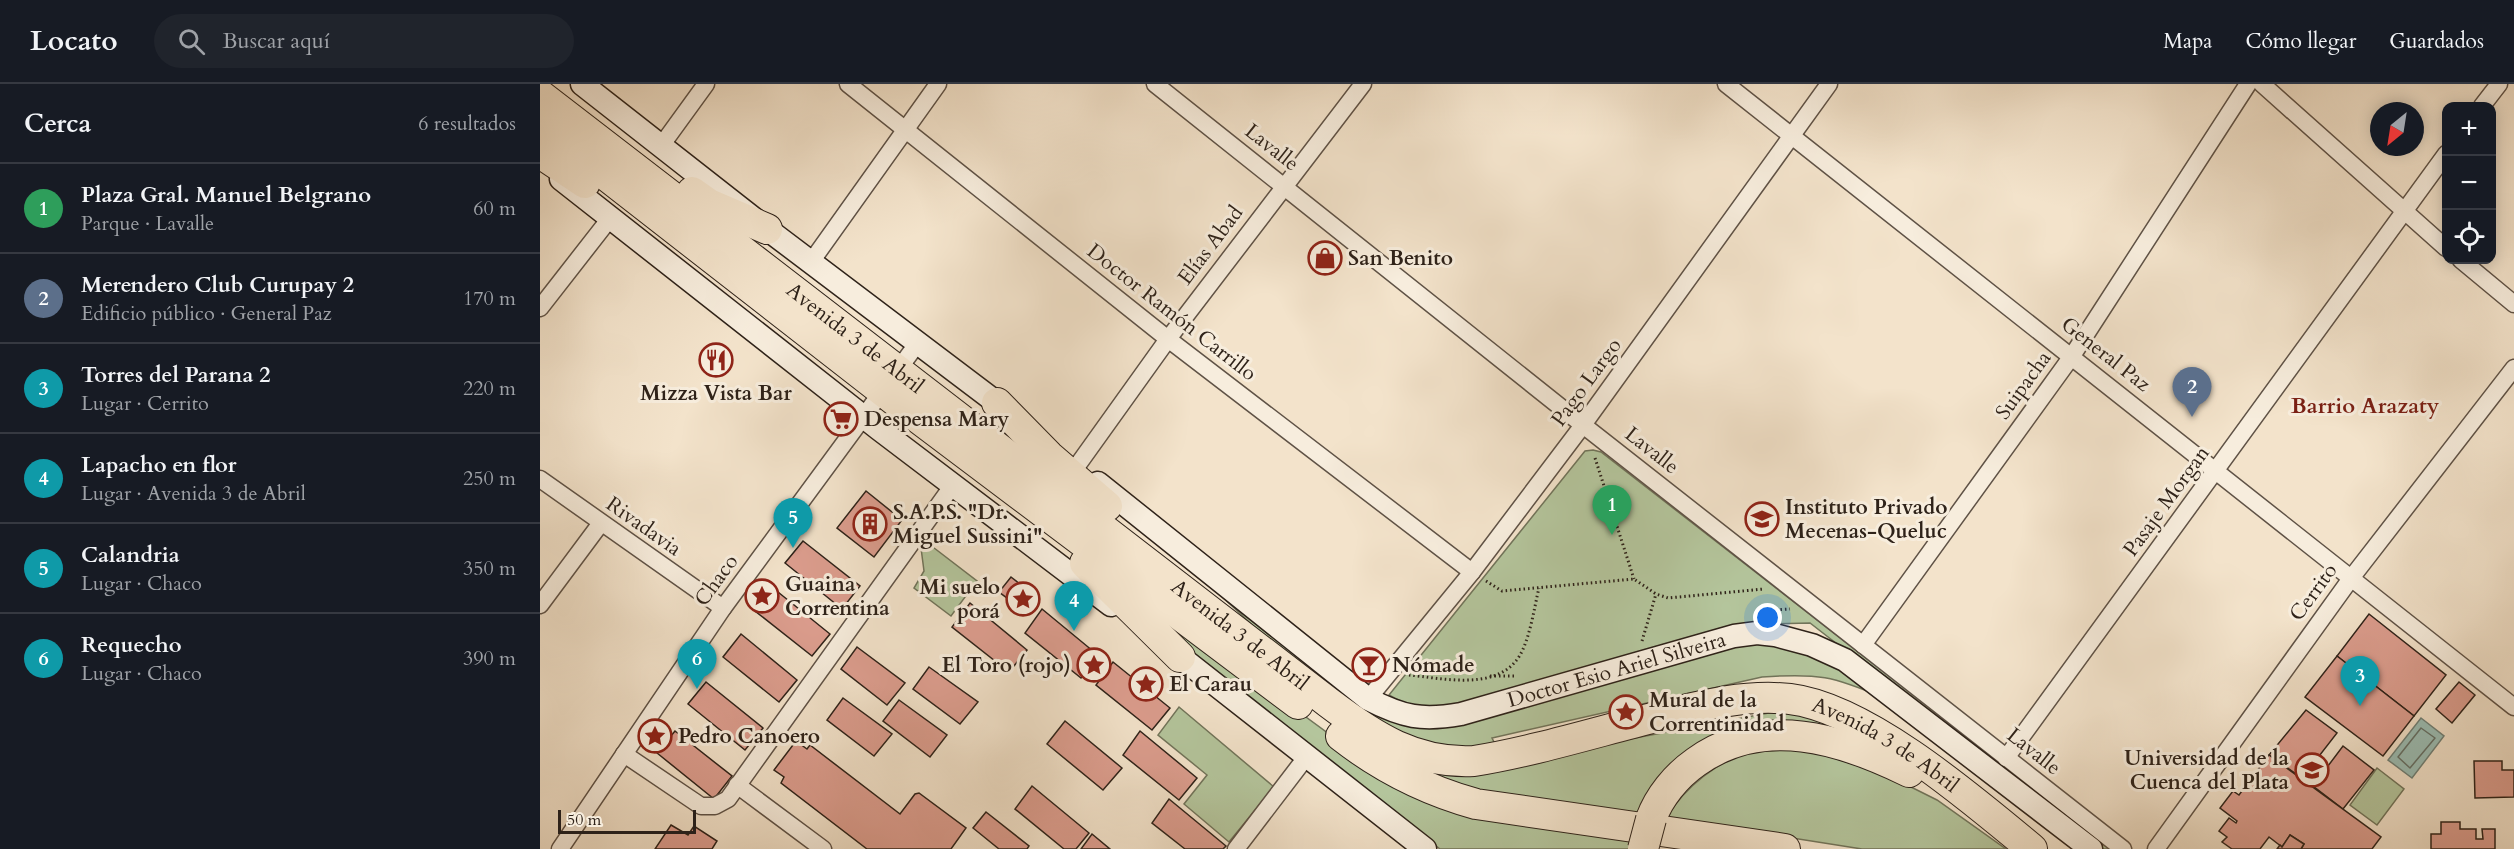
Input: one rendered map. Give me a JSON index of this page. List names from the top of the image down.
{
  "streets": {
    "highway": ["Avenida 3 de Abril"],
    "main road": ["Doctor Esio Ariel Silveira"],
    "street": [
      "Lavalle",
      "Elías Abad",
      "Doctor Ramón Carrillo",
      "General Paz",
      "Pago Largo",
      "Suipacha",
      "Pasaje Morgan",
      "Rivadavia",
      "Chaco",
      "Cerrito"
    ]
  },
  "crossings": [
    ["Lavalle", "Elías Abad"],
    ["Lavalle", "Pago Largo"],
    ["Lavalle", "Suipacha"],
    ["Lavalle", "Pasaje Morgan"],
    ["Elías Abad", "Doctor Ramón Carrillo"],
    ["Elías Abad", "Avenida 3 de Abril"],
    ["Doctor Ramón Carrillo", "Pago Largo"],
    ["Avenida 3 de Abril", "Pago Largo"],
    ["Avenida 3 de Abril", "Chaco"],
    ["Avenida 3 de Abril", "Doctor Esio Ariel Silveira"],
    ["General Paz", "Pago Largo"],
    ["General Paz", "Suipacha"],
    ["General Paz", "Pasaje Morgan"],
    ["General Paz", "Cerrito"],
    ["Pago Largo", "Doctor Esio Ariel Silveira"],
    ["Rivadavia", "Chaco"]
  ],
  "districts": ["Barrio Arazaty"],
  "places": {
    "shop": ["San Benito"],
    "restaurant": ["Mizza Vista Bar"],
    "supermarket": ["Despensa Mary"],
    "school or university": ["Instituto Privado Mecenas-Queluc", "Universidad de la Cuenca del Plata"],
    "building": ["S.A.P.S. \"Dr. Miguel Sussini\""],
    "place": [
      "Guaina Correntina",
      "Mi suelo porá",
      "El Toro (rojo)",
      "El Carau",
      "Mural de la Correntinidad",
      "Pedro Canoero"
    ],
    "bar": ["Nómade"]
  },
  "scale_bar": "50 m",
  "north": "bottom left",
  "page": {
    "header": "Locato",
    "search": "Buscar aquí",
    "nav": ["Mapa", "Cómo llegar", "Guardados"],
    "heading": ["Cerca", "6 resultados"],
    "map_buttons": ["+", "−"],
    "list": [
      {
        "mark": "1",
        "name": "Plaza Gral. Manuel Belgrano",
        "note": "Parque · Lavalle",
        "value": "60 m"
      },
      {
        "mark": "2",
        "name": "Merendero Club Curupay 2",
        "note": "Edificio público · General Paz",
        "value": "170 m"
      },
      {
        "mark": "3",
        "name": "Torres del Parana 2",
        "note": "Lugar · Cerrito",
        "value": "220 m"
      },
      {
        "mark": "4",
        "name": "Lapacho en flor",
        "note": "Lugar · Avenida 3 de Abril",
        "value": "250 m"
      },
      {
        "mark": "5",
        "name": "Calandria",
        "note": "Lugar · Chaco",
        "value": "350 m"
      },
      {
        "mark": "6",
        "name": "Requecho",
        "note": "Lugar · Chaco",
        "value": "390 m"
      }
    ],
    "pins": [
      "2",
      "1",
      "5",
      "4",
      "6",
      "3"
    ],
    "scale": "50 m"
  }
}
